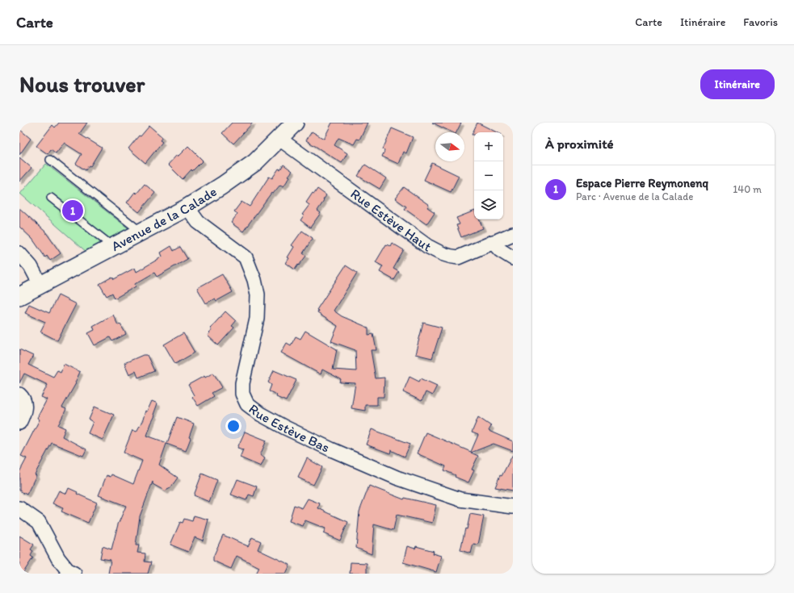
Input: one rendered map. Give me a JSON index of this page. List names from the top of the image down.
{
  "streets": {
    "street": ["Avenue de la Calade", "Rue Estève Haut", "Rue Estève Bas"]
  },
  "crossings": [
    ["Avenue de la Calade", "Rue Estève Haut"],
    ["Avenue de la Calade", "Rue Estève Bas"]
  ],
  "north": "right",
  "page": {
    "header": "Carte",
    "nav": ["Carte", "Itinéraire", "Favoris"],
    "buttons": "Itinéraire",
    "title": "Nous trouver",
    "heading": "À proximité",
    "map_buttons": ["+", "−"],
    "list": [
      {
        "mark": "1",
        "name": "Espace Pierre Reymonenq",
        "note": "Parc · Avenue de la Calade",
        "value": "140 m"
      }
    ],
    "pins": "1"
  }
}
